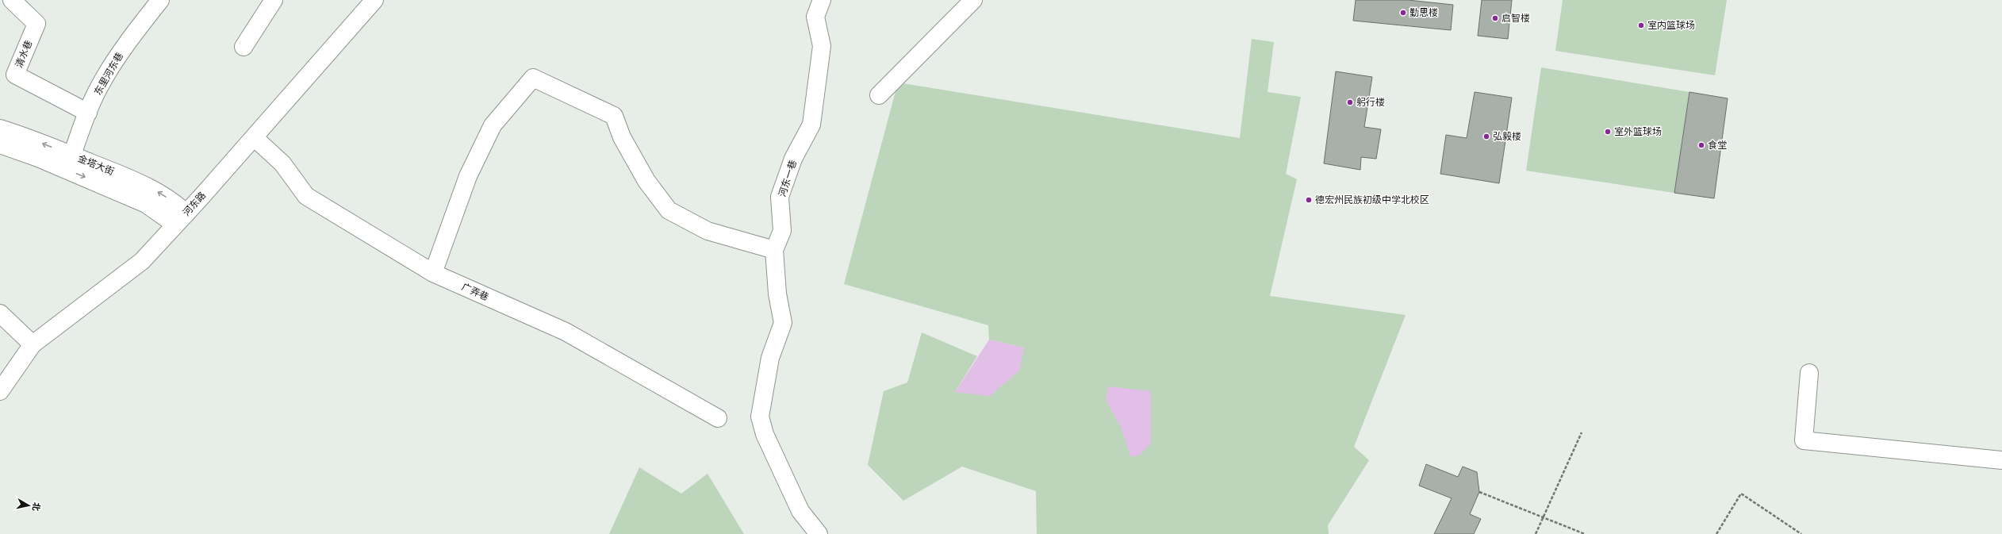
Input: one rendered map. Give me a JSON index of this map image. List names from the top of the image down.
{
  "streets": {
    "main road": [
      "清水巷",
      "东里河东巷",
      "金塔大街",
      "河东一巷",
      "河东路",
      "广弄巷"
    ]
  },
  "crossings": [
    ["清水巷", "东里河东巷"],
    ["东里河东巷", "金塔大街"],
    ["金塔大街", "河东路"],
    ["河东路", "广弄巷"]
  ],
  "places": [
    "勤思楼",
    "启智楼",
    "室内篮球场",
    "躬行楼",
    "室外篮球场",
    "弘毅楼",
    "食堂",
    "德宏州民族初级中学北校区"
  ],
  "north": "right"
}
